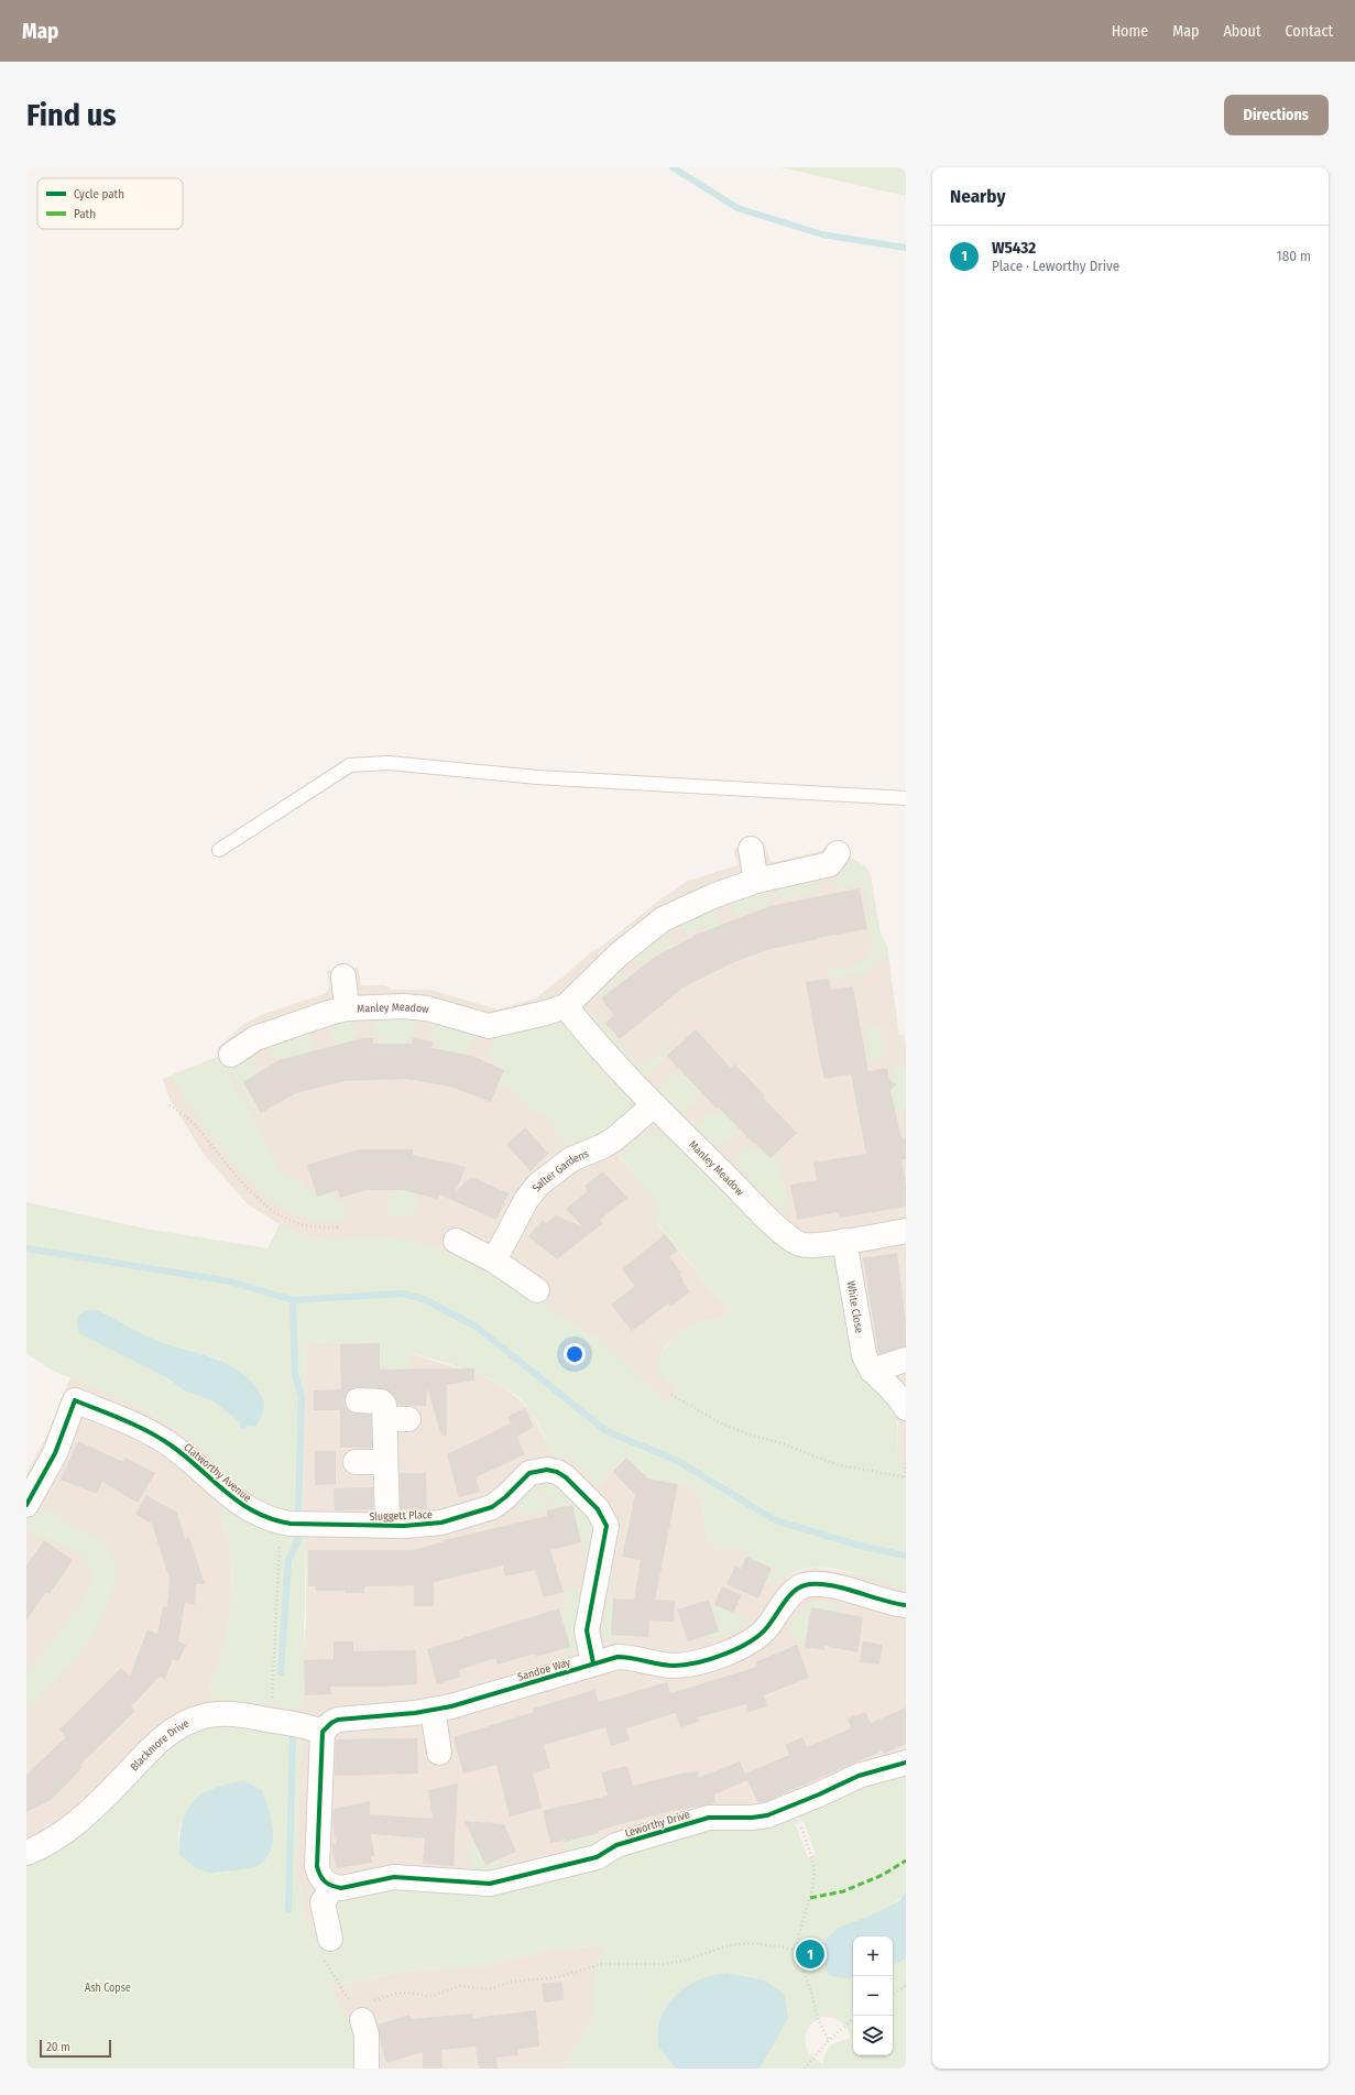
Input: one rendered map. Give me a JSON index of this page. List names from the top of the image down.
{
  "streets": {
    "street": [
      "Manley Meadow",
      "Salter Gardens",
      "White Close",
      "Clatworthy Avenue",
      "Sluggett Place",
      "Sandoe Way",
      "Blackmore Drive",
      "Leworthy Drive"
    ]
  },
  "crossings": [
    ["Manley Meadow", "Salter Gardens"],
    ["Manley Meadow", "White Close"],
    ["Clatworthy Avenue", "Sluggett Place"],
    ["Sluggett Place", "Sandoe Way"],
    ["Sandoe Way", "Blackmore Drive"]
  ],
  "parks": ["Ash Copse"],
  "legend": ["Cycle path", "Path"],
  "scale_bar": "20 m",
  "page": {
    "header": "Map",
    "nav": [
      "Home",
      "Map",
      "About",
      "Contact"
    ],
    "buttons": "Directions",
    "title": "Find us",
    "heading": "Nearby",
    "list": [
      {
        "mark": "1",
        "name": "W5432",
        "note": "Place · Leworthy Drive",
        "value": "180 m"
      }
    ],
    "map_buttons": ["+", "−"],
    "pins": "1",
    "scale": "20 m"
  }
}
